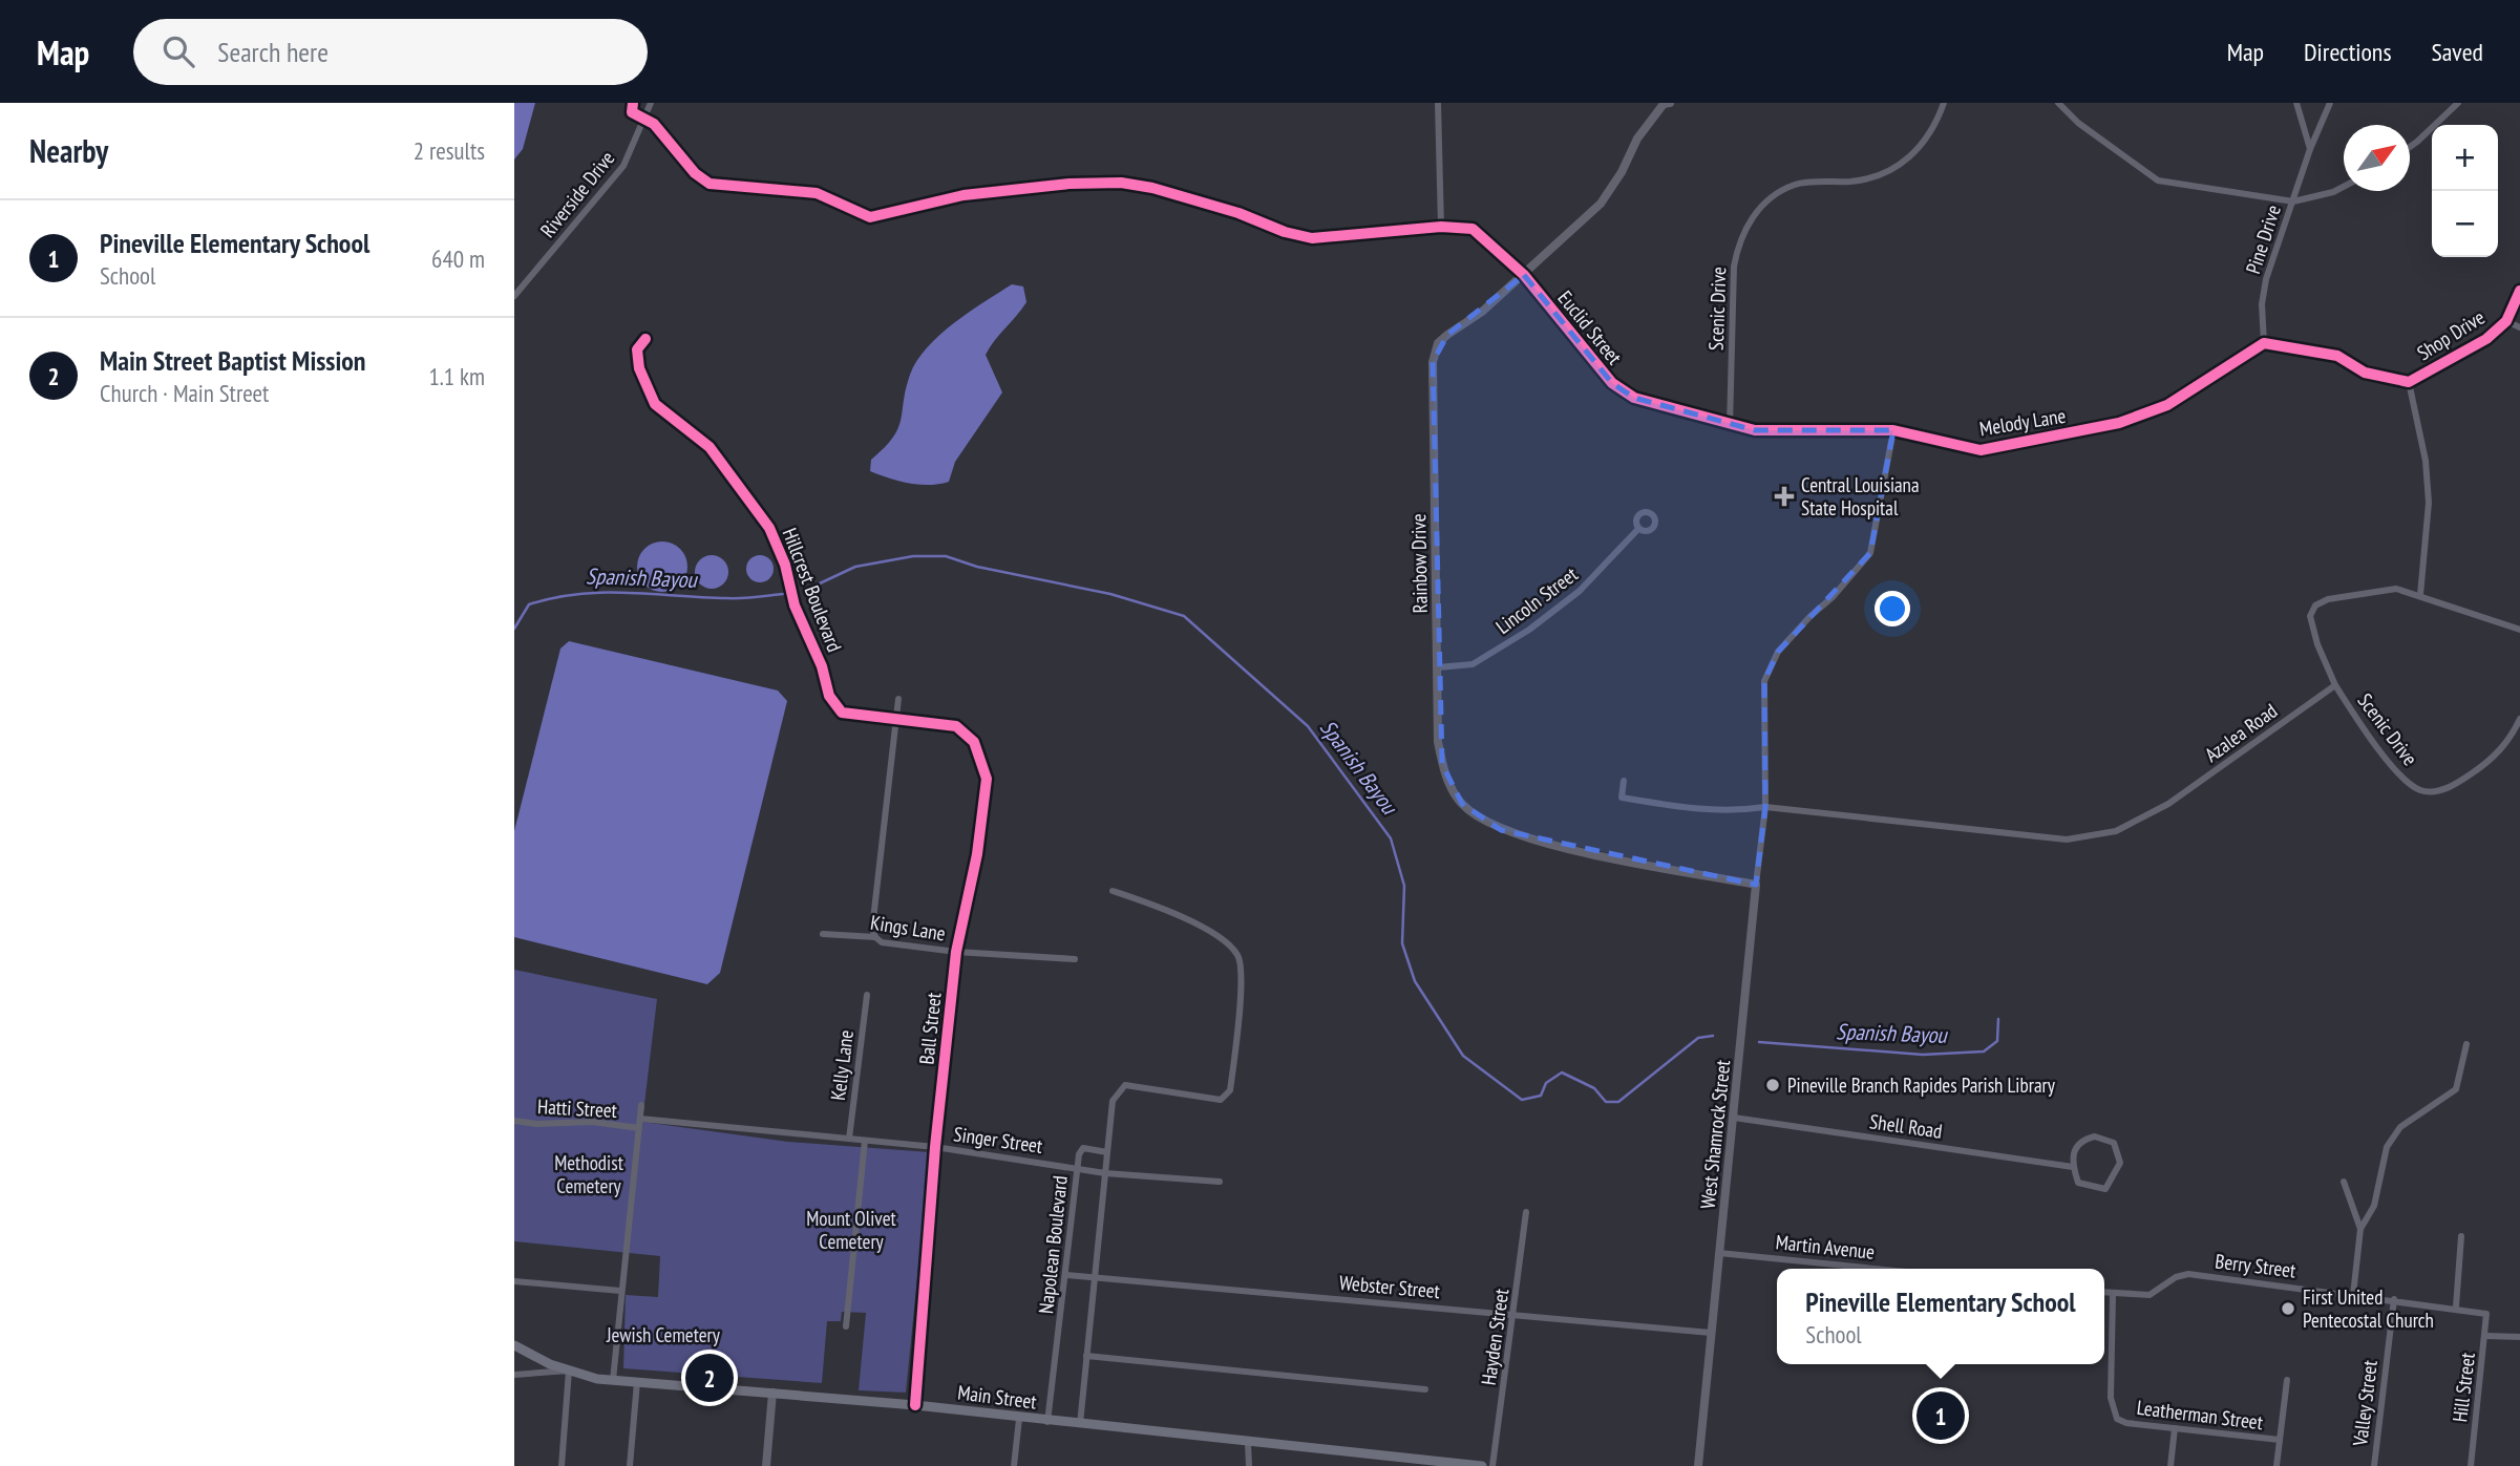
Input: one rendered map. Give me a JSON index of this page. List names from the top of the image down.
{
  "streets": {
    "main road": ["Main Street"],
    "street": [
      "Riverside Drive",
      "Pine Drive",
      "Scenic Drive",
      "Euclid Street",
      "Shop Drive",
      "Melody Lane",
      "Rainbow Drive",
      "Hillcrest Boulevard",
      "Lincoln Street",
      "Azalea Road",
      "Kings Lane",
      "Ball Street",
      "Kelly Lane",
      "Hatti Street",
      "Shell Road",
      "West Shamrock Street",
      "Singer Street",
      "Napolean Boulevard",
      "Martin Avenue",
      "Berry Street",
      "Webster Street",
      "Hayden Street",
      "Hill Street",
      "Valley Street",
      "Leatherman Street"
    ]
  },
  "crossings": [
    ["Riverside Drive", "Euclid Street"],
    ["Pine Drive", "Shop Drive"],
    ["Pine Drive", "Melody Lane"],
    ["Scenic Drive", "Euclid Street"],
    ["Scenic Drive", "Melody Lane"],
    ["Scenic Drive", "Azalea Road"],
    ["Euclid Street", "Melody Lane"],
    ["Euclid Street", "Rainbow Drive"],
    ["Shop Drive", "Melody Lane"],
    ["Melody Lane", "West Shamrock Street"],
    ["Rainbow Drive", "Lincoln Street"],
    ["Rainbow Drive", "West Shamrock Street"],
    ["Hillcrest Boulevard", "Ball Street"],
    ["Azalea Road", "West Shamrock Street"],
    ["Kings Lane", "Ball Street"],
    ["Ball Street", "Singer Street"],
    ["Ball Street", "Main Street"],
    ["Kelly Lane", "Singer Street"],
    ["Shell Road", "West Shamrock Street"],
    ["West Shamrock Street", "Martin Avenue"],
    ["West Shamrock Street", "Webster Street"],
    ["Singer Street", "Napolean Boulevard"],
    ["Napolean Boulevard", "Webster Street"],
    ["Napolean Boulevard", "Main Street"],
    ["Berry Street", "Hill Street"],
    ["Berry Street", "Valley Street"],
    ["Berry Street", "Leatherman Street"],
    ["Webster Street", "Hayden Street"]
  ],
  "water": ["Spanish Bayou"],
  "parks": ["Methodist Cemetery", "Mount Olivet Cemetery", "Jewish Cemetery"],
  "places": {
    "health": ["Central Louisiana State Hospital"],
    "other": ["Pineville Branch Rapides Parish Library", "First United Pentecostal Church"]
  },
  "north": "top right",
  "page": {
    "header": "Map",
    "search": "Search here",
    "nav": ["Map", "Directions", "Saved"],
    "heading": ["Nearby", "2 results"],
    "map_buttons": ["+", "−"],
    "list": [
      {
        "mark": "1",
        "name": "Pineville Elementary School",
        "note": "School",
        "value": "640 m"
      },
      {
        "mark": "2",
        "name": "Main Street Baptist Mission",
        "note": "Church · Main Street",
        "value": "1.1 km"
      }
    ],
    "popup": ["Pineville Elementary School", "School"],
    "pins": ["2", "1"]
  }
}
